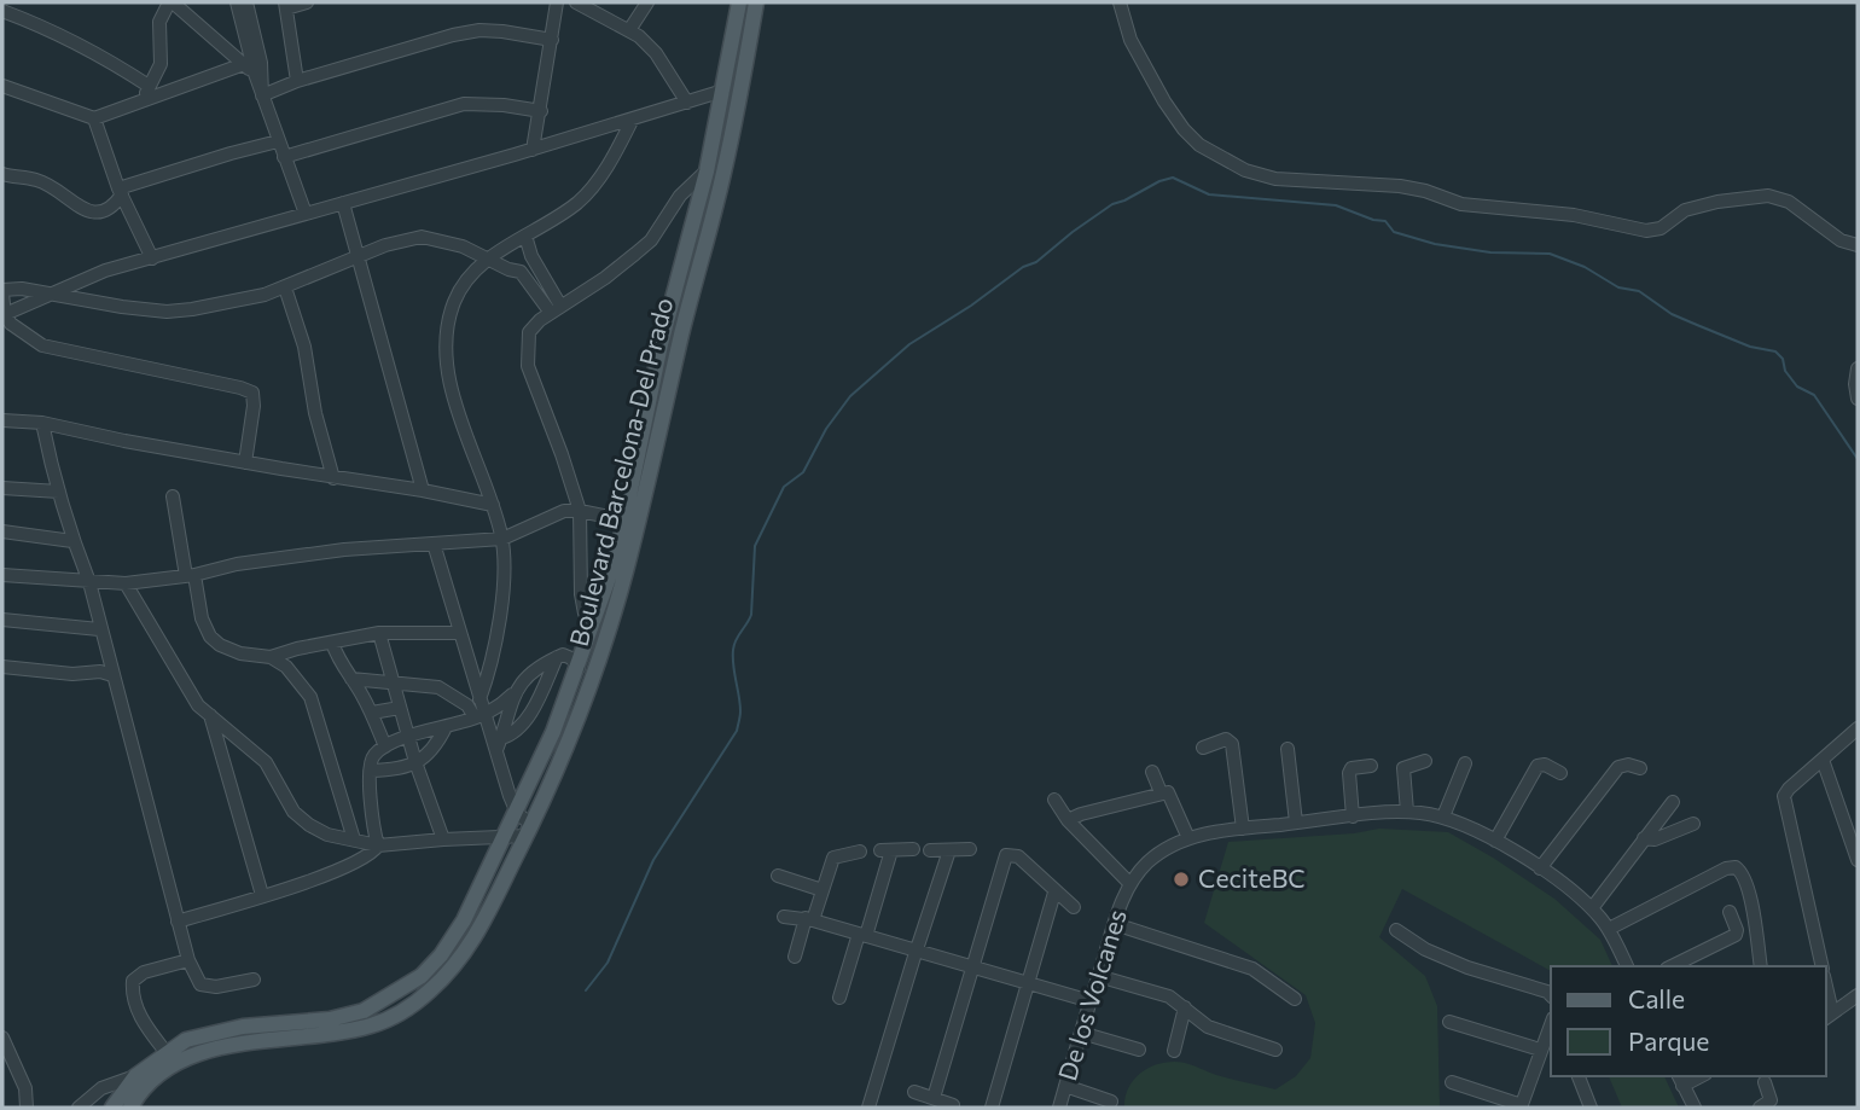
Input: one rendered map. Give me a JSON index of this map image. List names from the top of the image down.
{
  "streets": {
    "main road": ["Boulevard Barcelona-Del Prado"],
    "street": ["De los Volcanes"]
  },
  "places": ["CeciteBC"],
  "legend": ["Calle", "Parque"]
}
